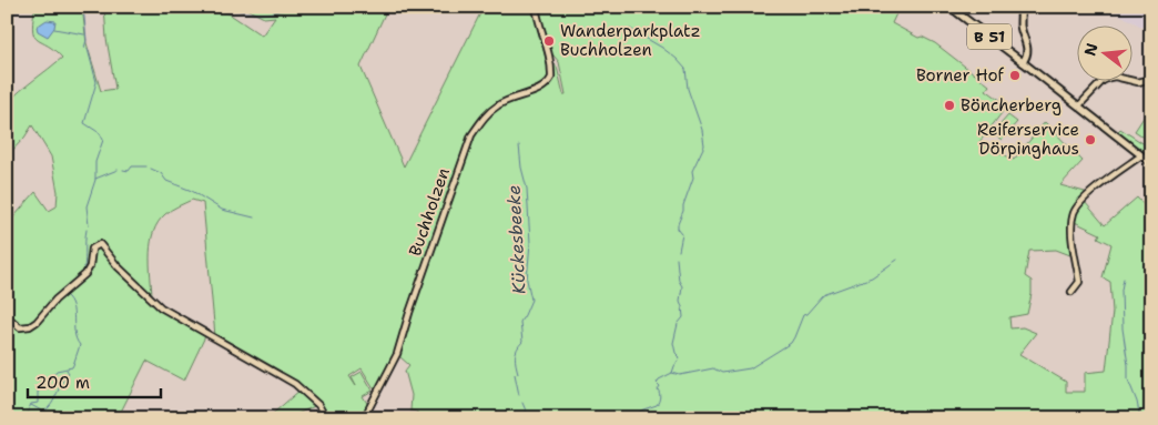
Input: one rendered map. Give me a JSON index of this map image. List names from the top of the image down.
{
  "streets": {
    "main road": ["B 51"],
    "street": ["Buchholzen"]
  },
  "water": ["Kückesbeeke"],
  "places": [
    "Wanderparkplatz Buchholzen",
    "Borner Hof",
    "Böncherberg",
    "Reiferservice Dörpinghaus"
  ],
  "scale_bar": "200 m",
  "north": "left"
}
